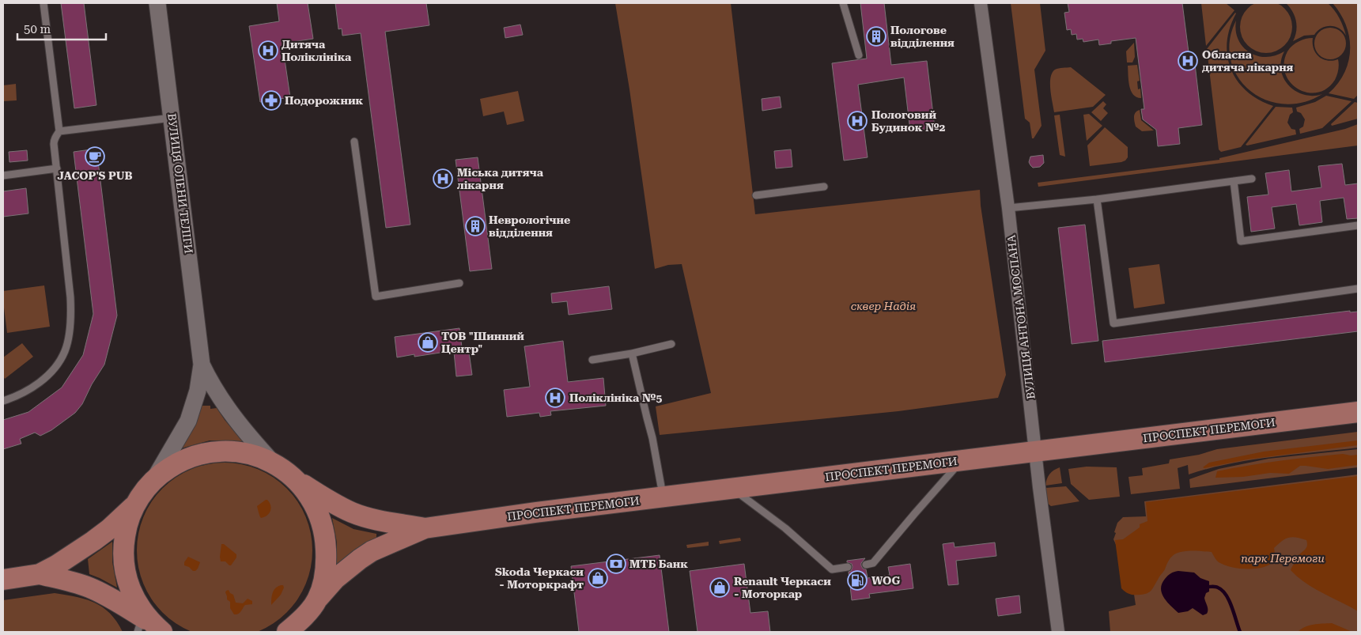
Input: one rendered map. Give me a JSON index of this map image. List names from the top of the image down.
{
  "streets": {
    "main road": ["ПРОСПЕКТ ПЕРЕМОГИ"],
    "street": ["ВУЛИЦЯ ОЛЕНИ ТЕЛІГИ", "ВУЛИЦЯ АНТОНА МОСПАНА"]
  },
  "crossings": [
    ["ВУЛИЦЯ АНТОНА МОСПАНА", "ПРОСПЕКТ ПЕРЕМОГИ"]
  ],
  "parks": ["сквер Надія", "парк Перемоги"],
  "places": {
    "building": ["Пологове відділення", "Неврологічне відділення"],
    "hospital": [
      "Дитяча Поліклініка",
      "Обласна дитяча лікарня",
      "Пологовий Будинок №2",
      "Міська дитяча лікарня",
      "Поліклініка №5"
    ],
    "pharmacy": ["Подорожник"],
    "cafe": ["JACOP'S PUB"],
    "shop": ["ТОВ \"Шинний Центр\"", "Skoda Черкаси - Моторкрафт", "Renault Черкаси - Моторкар"],
    "bank": ["МТБ Банк"],
    "fuel station": ["WOG"]
  },
  "scale_bar": "50 m"
}
